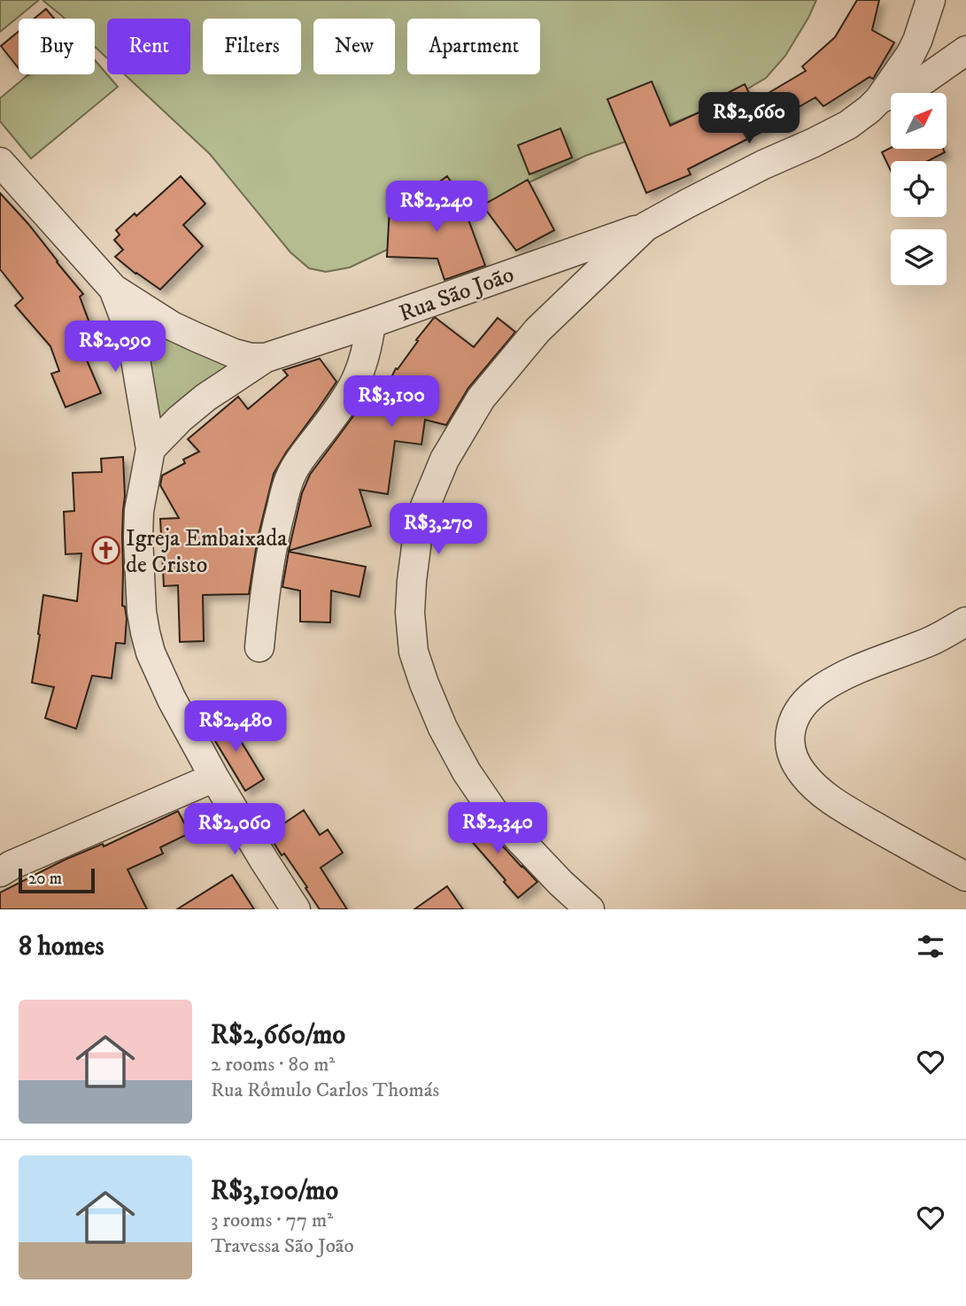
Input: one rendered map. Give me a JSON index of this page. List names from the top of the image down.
{
  "streets": {
    "street": ["Rua São João"]
  },
  "places": {
    "church": ["Igreja Embaixada de Cristo"]
  },
  "scale_bar": "20 m",
  "north": "top right",
  "page": {
    "chip": [
      "Buy",
      "Rent",
      "Filters",
      "New",
      "Apartment"
    ],
    "price": [
      "R$2,660",
      "R$2,240",
      "R$2,090",
      "R$3,100",
      "R$3,270",
      "R$2,480",
      "R$2,340",
      "R$2,060"
    ],
    "scale": "20 m",
    "heading": "8 homes",
    "list": [
      {
        "name": "R$2,660/mo",
        "note": "2 rooms · 80 m² · Rua Rômulo Carlos Thomás"
      },
      {
        "name": "R$3,100/mo",
        "note": "3 rooms · 77 m² · Travessa São João"
      }
    ]
  }
}
